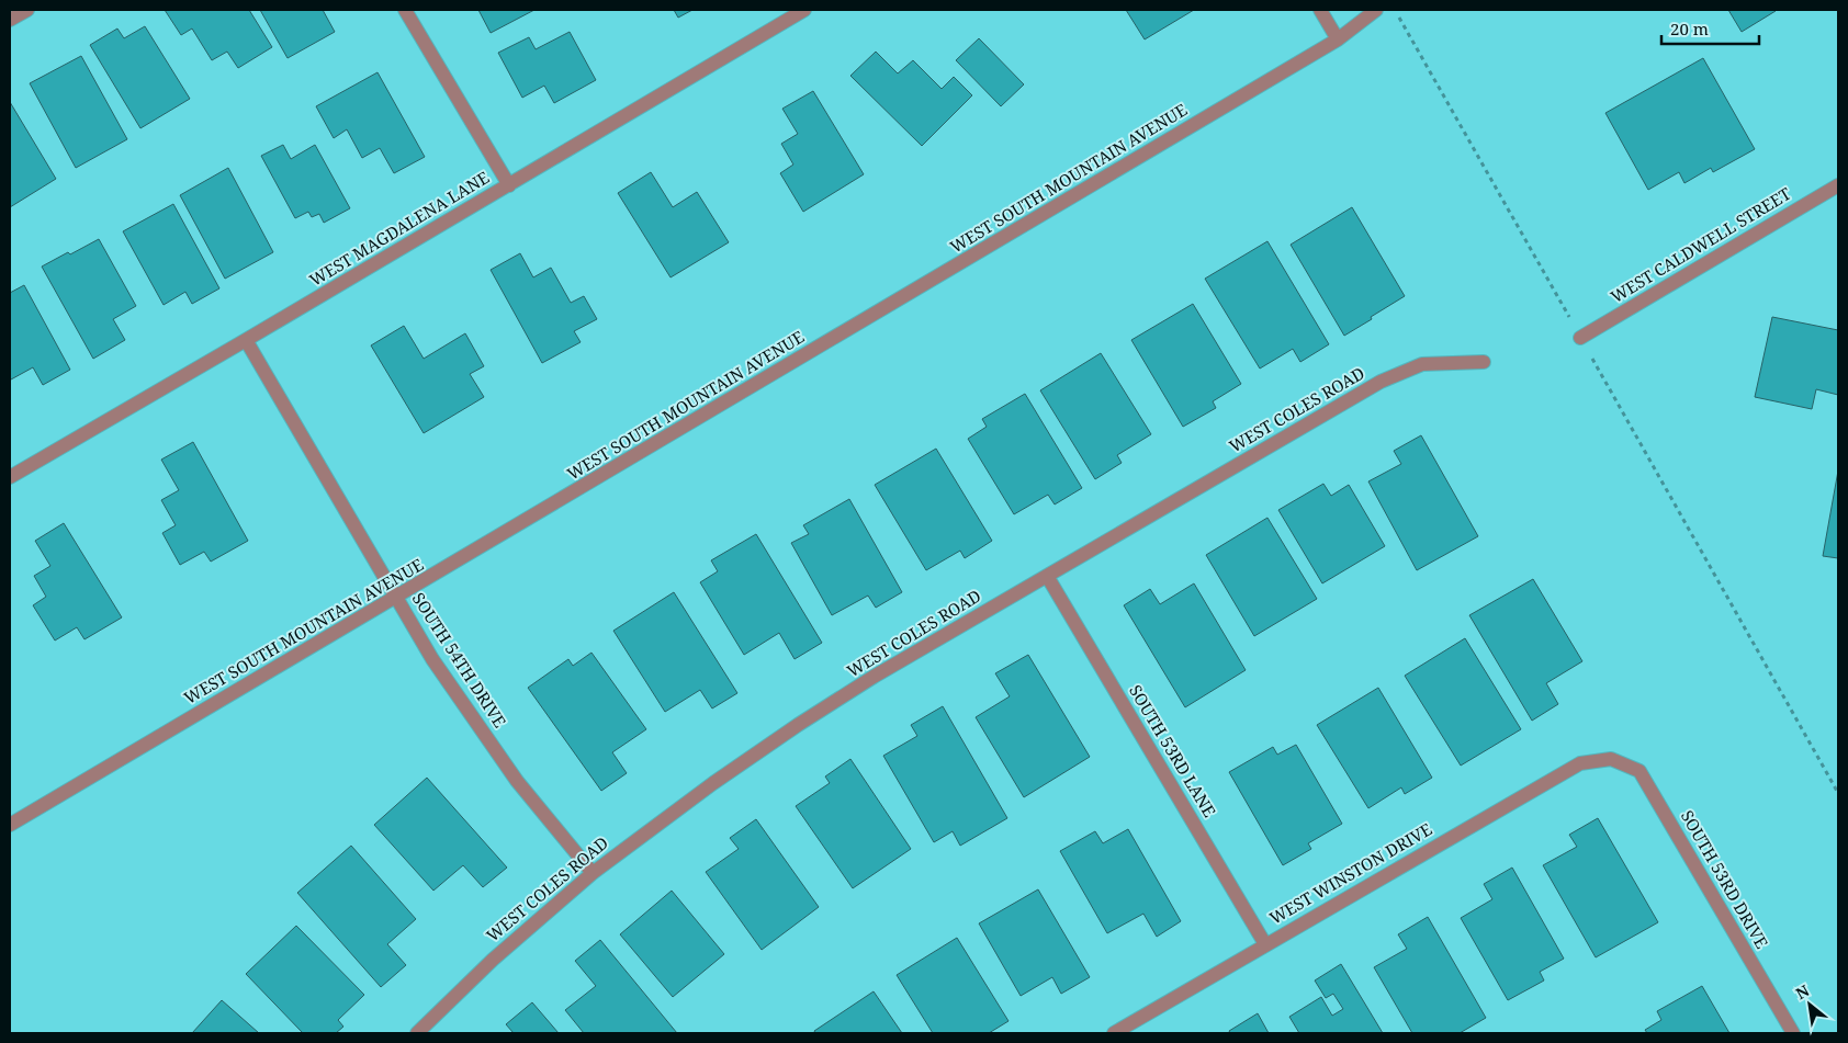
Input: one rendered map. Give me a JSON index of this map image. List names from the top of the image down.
{
  "streets": {
    "street": [
      "WEST SOUTH MOUNTAIN AVENUE",
      "WEST MAGDALENA LANE",
      "WEST CALDWELL STREET",
      "WEST COLES ROAD",
      "SOUTH 54TH DRIVE",
      "SOUTH 53RD LANE",
      "WEST WINSTON DRIVE",
      "SOUTH 53RD DRIVE"
    ]
  },
  "crossings": [
    ["WEST SOUTH MOUNTAIN AVENUE", "SOUTH 54TH DRIVE"],
    ["WEST MAGDALENA LANE", "SOUTH 54TH DRIVE"],
    ["WEST COLES ROAD", "SOUTH 54TH DRIVE"],
    ["WEST COLES ROAD", "SOUTH 53RD LANE"],
    ["SOUTH 53RD LANE", "WEST WINSTON DRIVE"],
    ["WEST WINSTON DRIVE", "SOUTH 53RD DRIVE"]
  ],
  "scale_bar": "20 m",
  "north": "top left"
}
